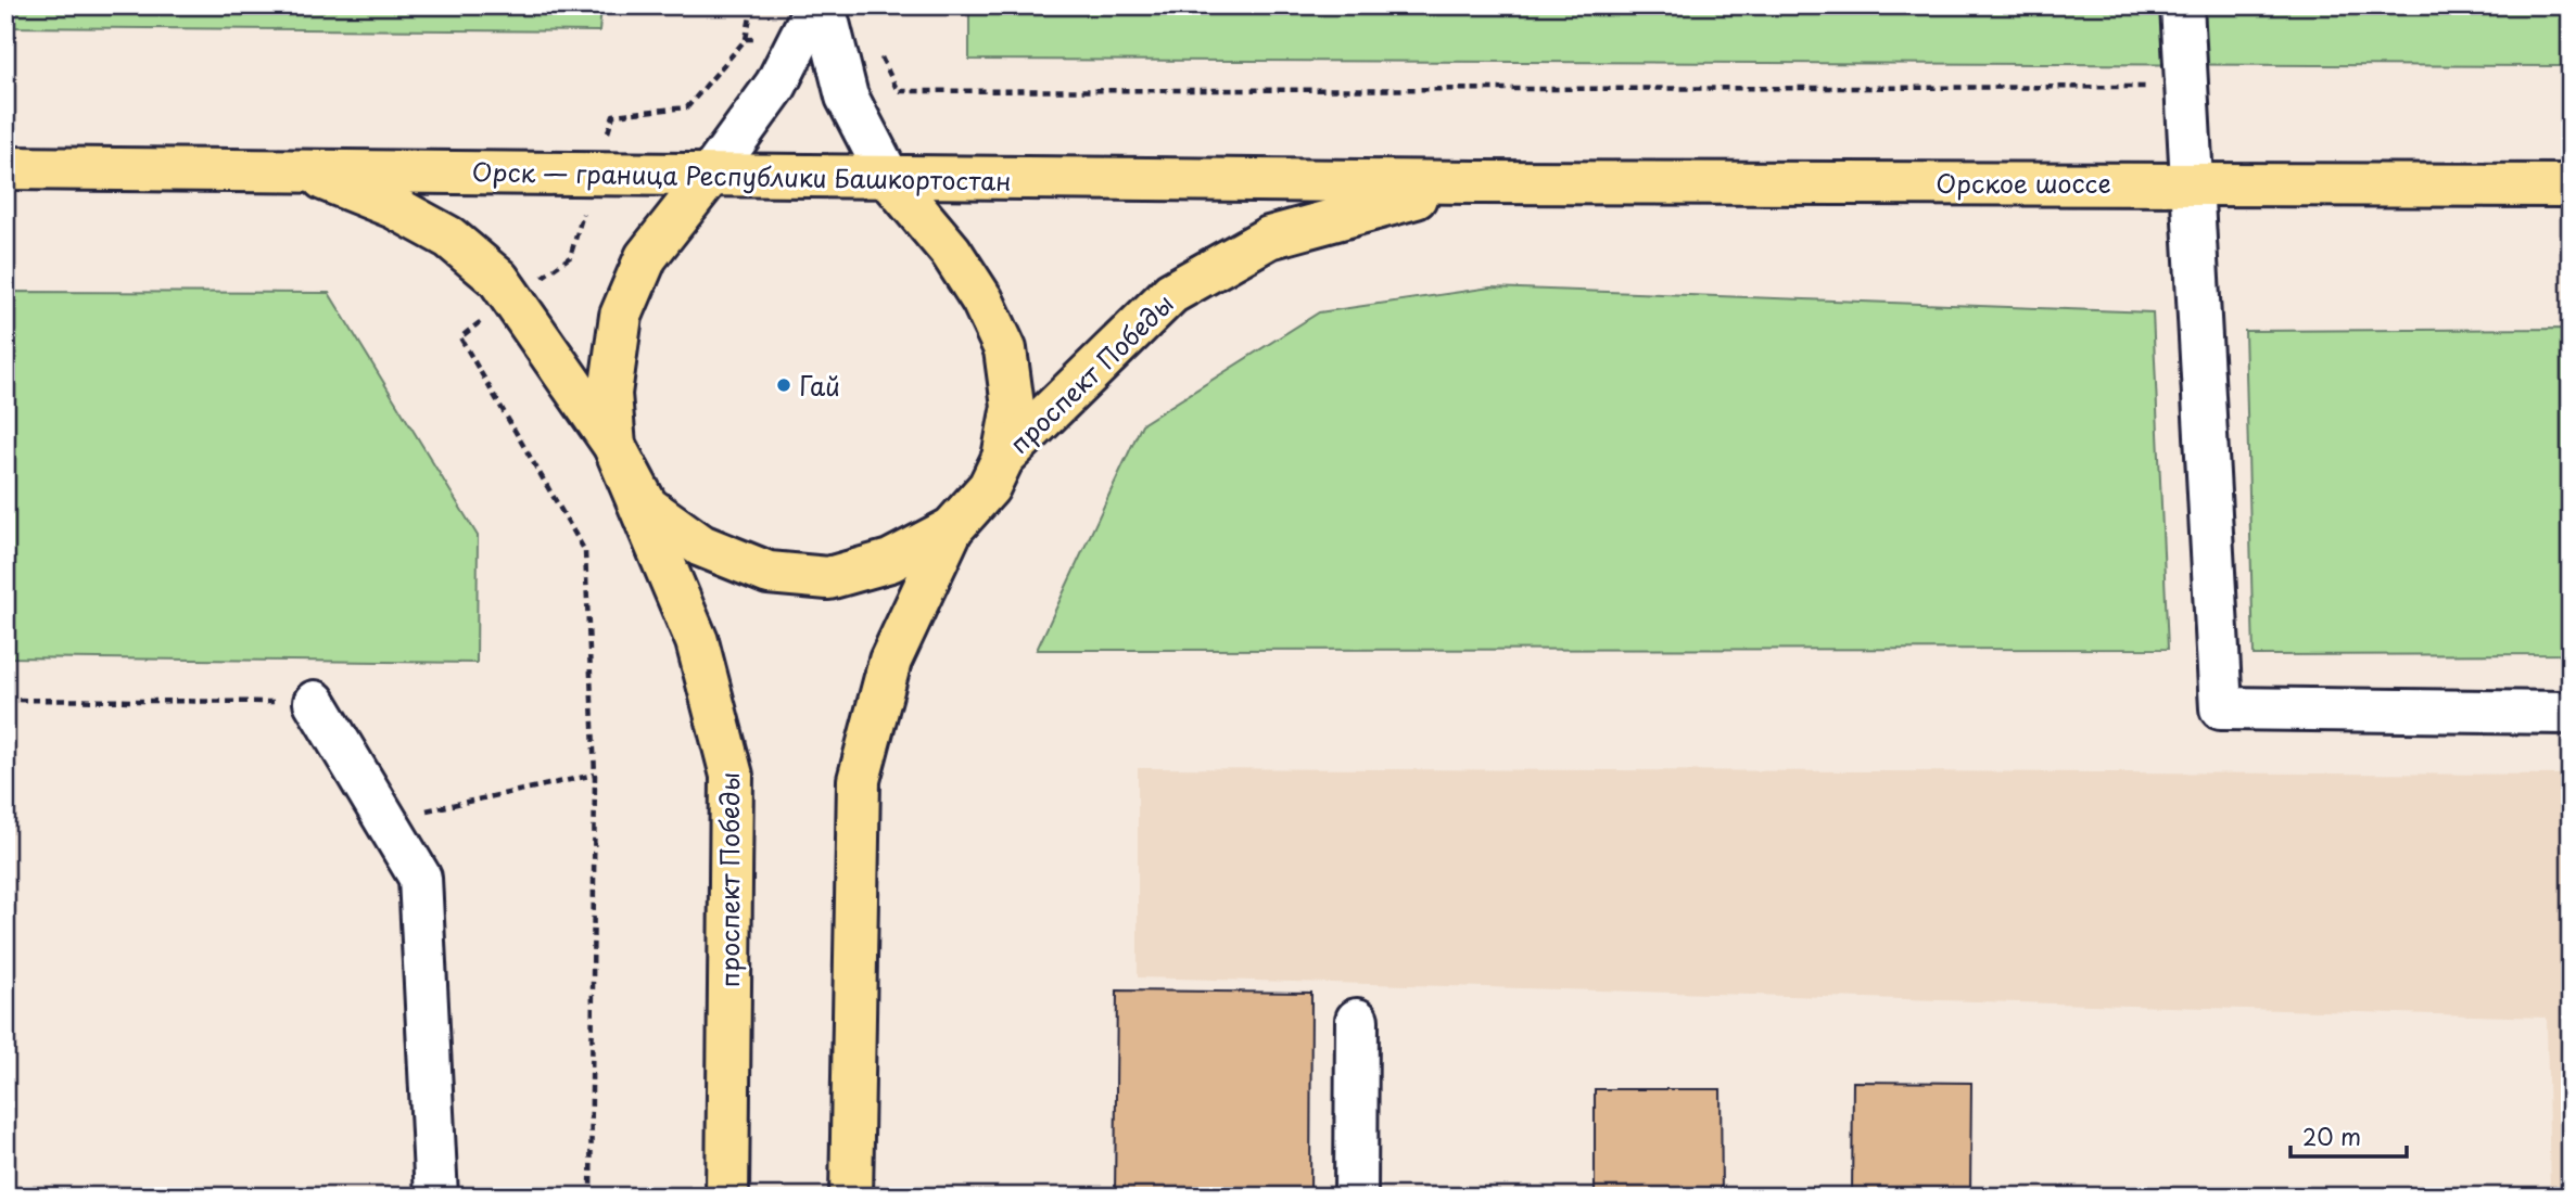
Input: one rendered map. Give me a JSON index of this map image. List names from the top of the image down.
{
  "streets": {
    "main road": ["Орск — граница Республики Башкортостан", "Орское шоссе", "проспект Победы"]
  },
  "crossings": [
    ["Орск — граница Республики Башкортостан", "Орское шоссе"],
    ["Орск — граница Республики Башкортостан", "проспект Победы"],
    ["Орское шоссе", "проспект Победы"]
  ],
  "places": ["Гай"],
  "scale_bar": "20 m"
}
